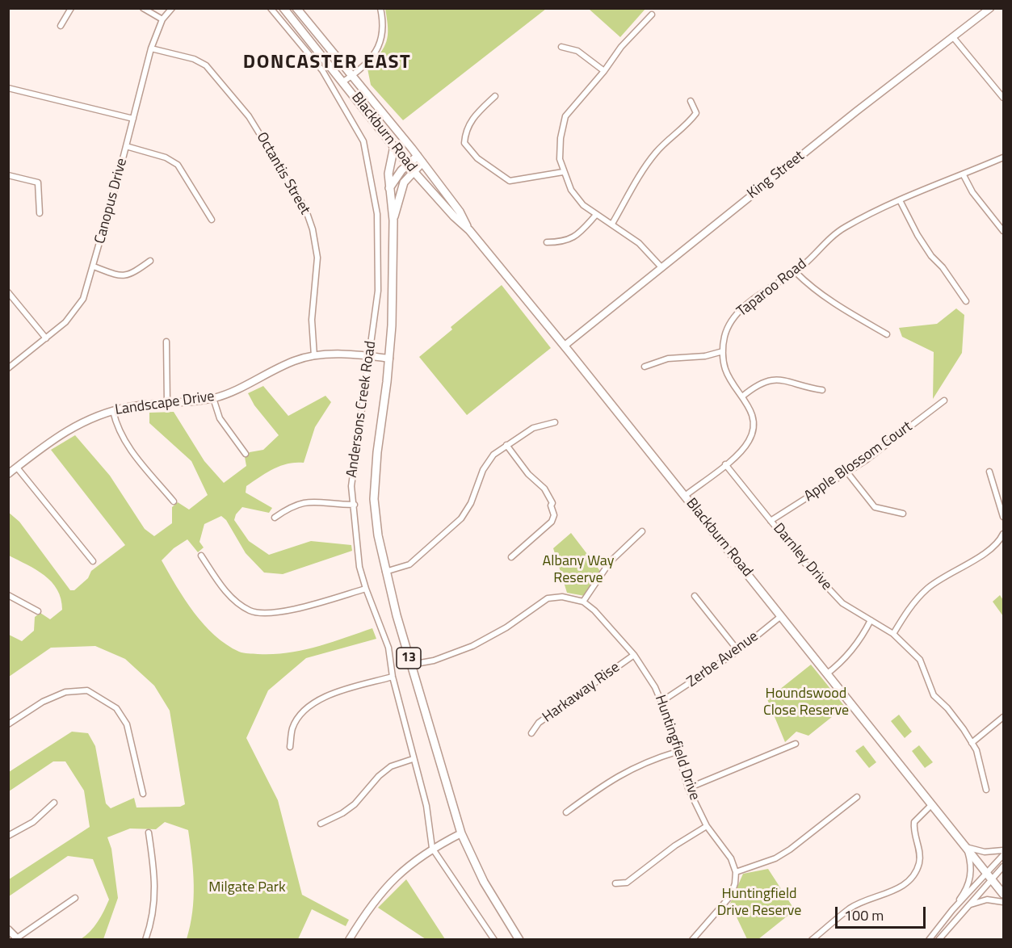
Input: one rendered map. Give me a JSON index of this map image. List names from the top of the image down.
{
  "streets": {
    "main road": ["Blackburn Road", "Andersons Creek Road", "13"],
    "street": [
      "Octantis Street",
      "King Street",
      "Canopus Drive",
      "Taparoo Road",
      "Landscape Drive",
      "Apple Blossom Court",
      "Darnley Drive",
      "Zerbe Avenue",
      "Harkaway Rise",
      "Huntingfield Drive"
    ]
  },
  "crossings": [
    ["Blackburn Road", "King Street"],
    ["Blackburn Road", "Taparoo Road"],
    ["Blackburn Road", "Andersons Creek Road"],
    ["Blackburn Road", "13"],
    ["Blackburn Road", "Zerbe Avenue"],
    ["Octantis Street", "Canopus Drive"],
    ["Octantis Street", "Landscape Drive"],
    ["Taparoo Road", "Darnley Drive"],
    ["Landscape Drive", "Andersons Creek Road"],
    ["Andersons Creek Road", "13"],
    ["Apple Blossom Court", "Darnley Drive"],
    ["Zerbe Avenue", "Huntingfield Drive"],
    ["Harkaway Rise", "Huntingfield Drive"]
  ],
  "districts": ["DONCASTER EAST"],
  "parks": [
    "Albany Way Reserve",
    "Houndswood Close Reserve",
    "Milgate Park",
    "Huntingfield Drive Reserve"
  ],
  "scale_bar": "100 m"
}
